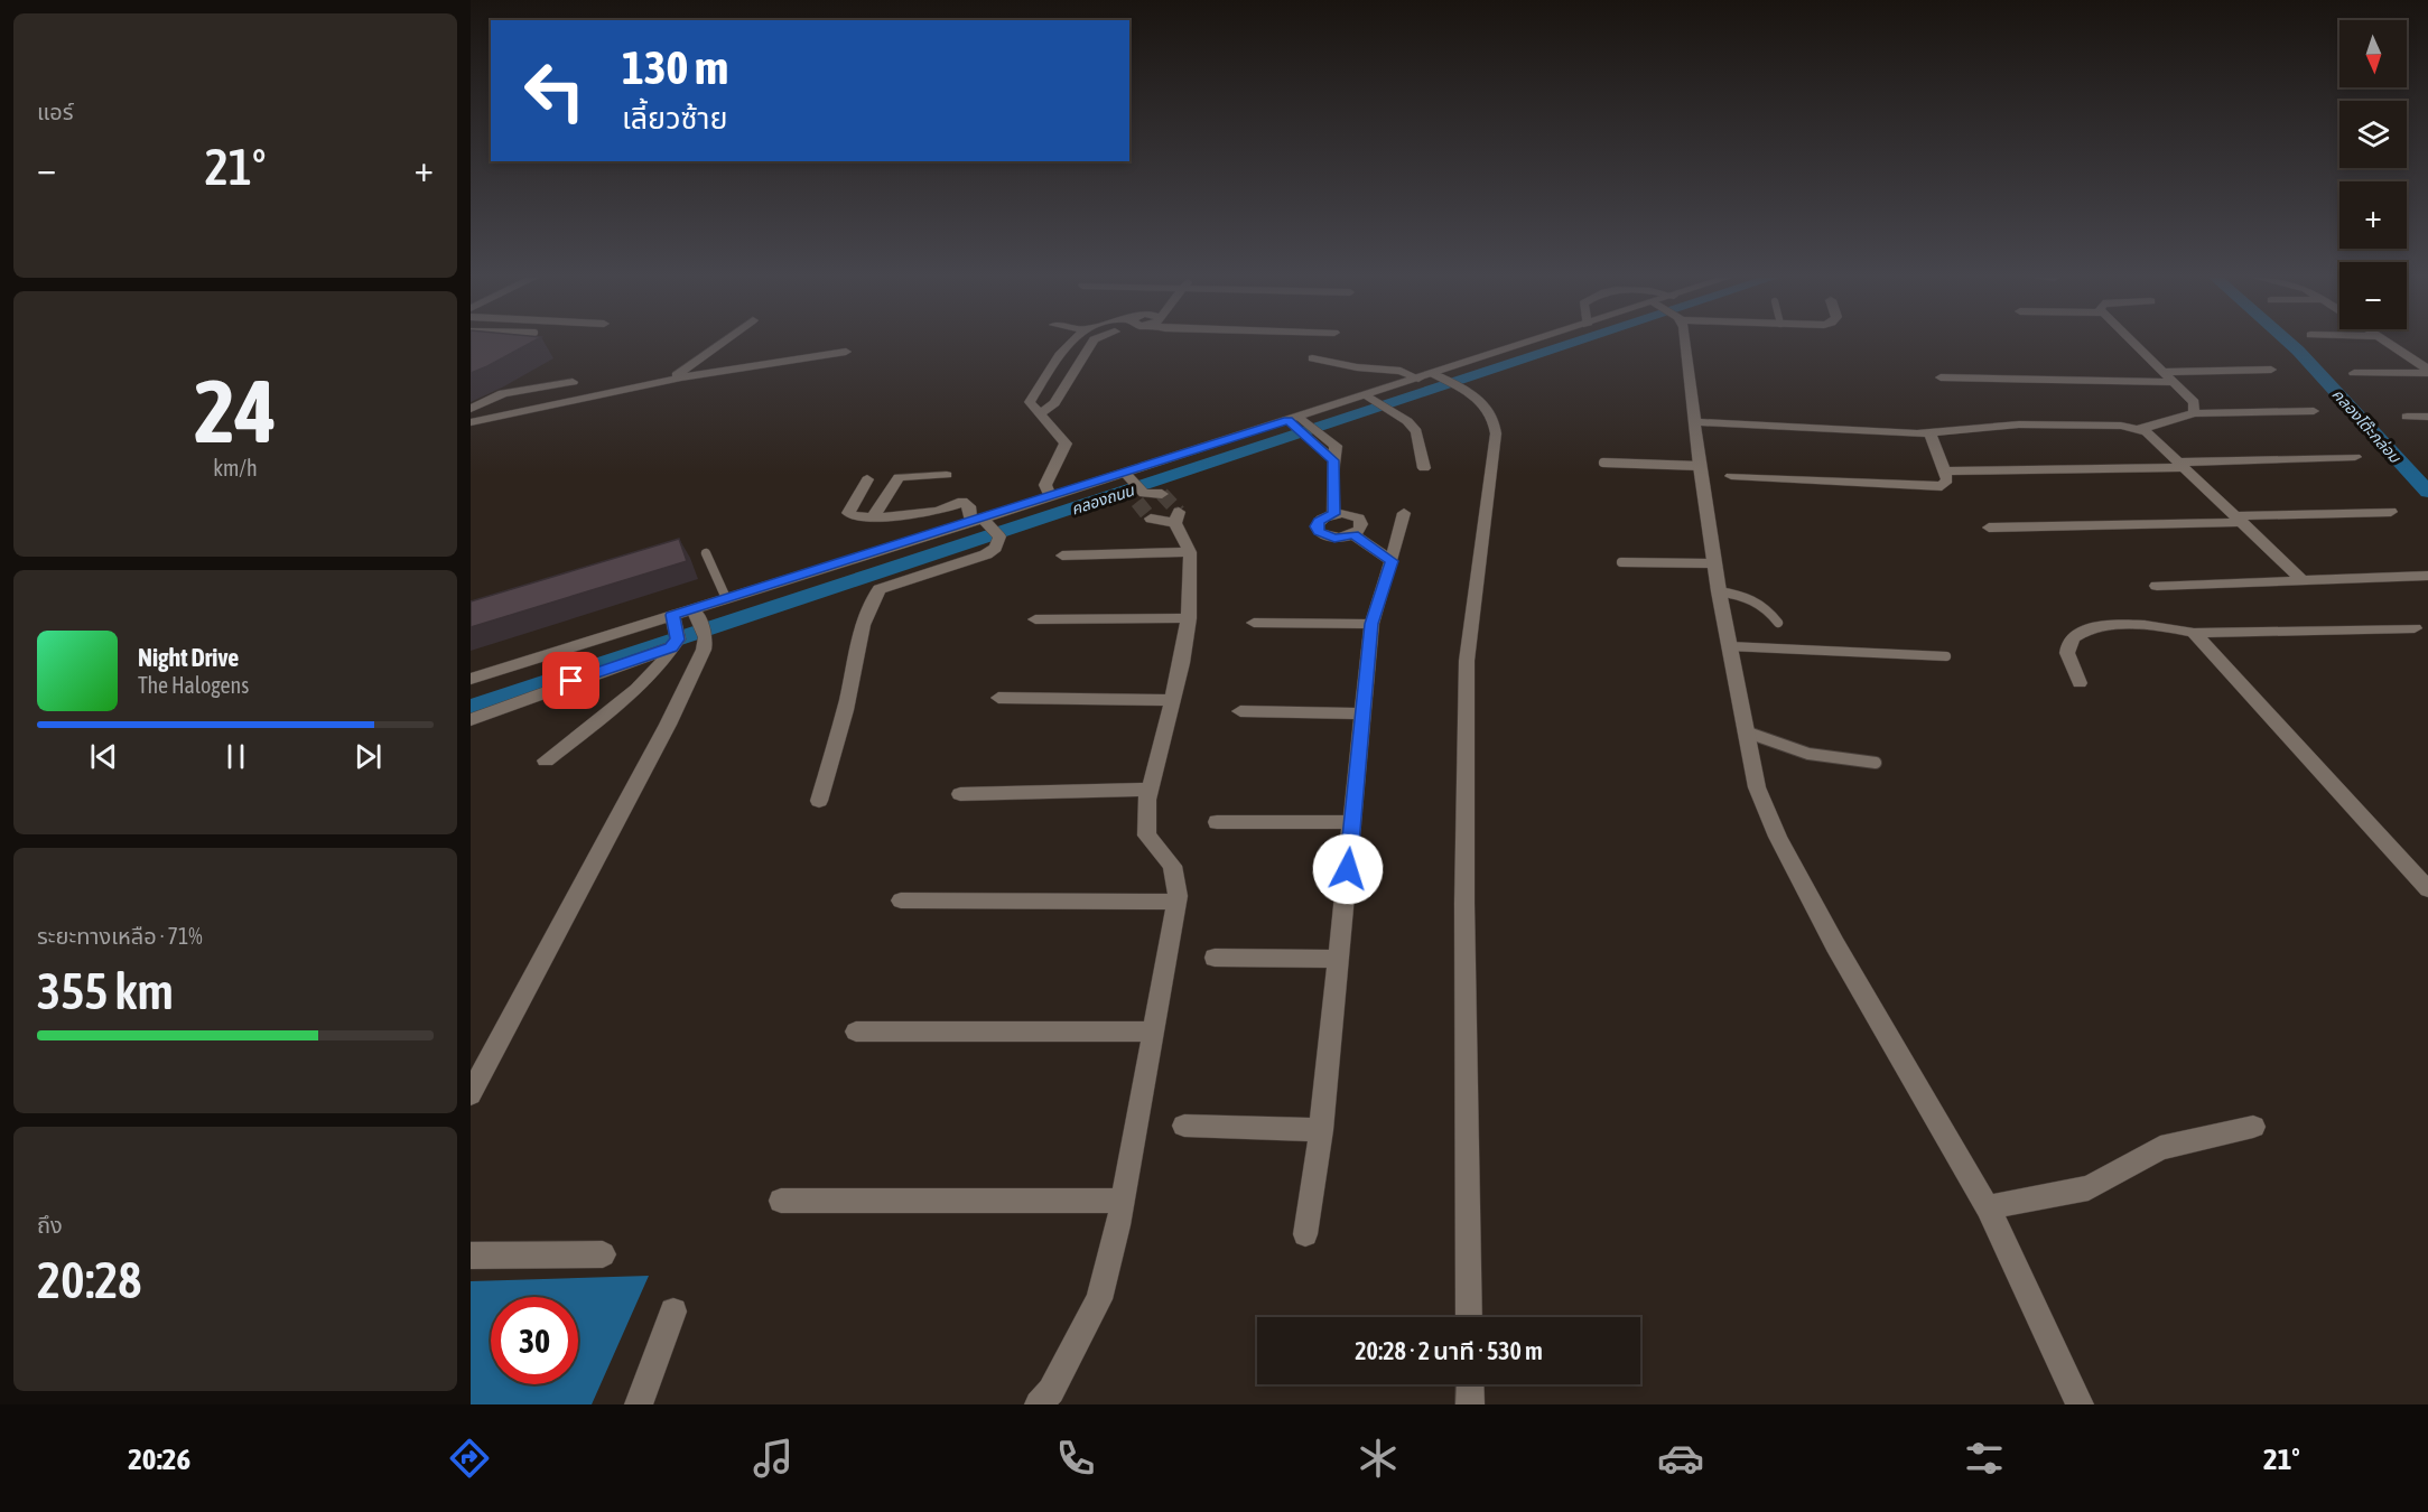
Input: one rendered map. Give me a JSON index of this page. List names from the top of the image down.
{
  "water": ["คลองโต๊ะกล่อม", "คลองถนน"],
  "north": "bottom",
  "page": {
    "tile": [
      "แอร์",
      ["24", "km/h"],
      ["ระยะทางเหลือ · 71%", "355 km"],
      ["ถึง", "20:28"]
    ],
    "map_buttons": ["+", "−"],
    "turn": ["130 m", "เลี้ยวซ้าย"],
    "heat": ["−", "21°", "+"],
    "song": ["Night Drive", "The Halogens"],
    "limit": "30",
    "trip": "20:28 · 2 นาที · 530 m",
    "tabs": ["20:26", "21°"]
  }
}
